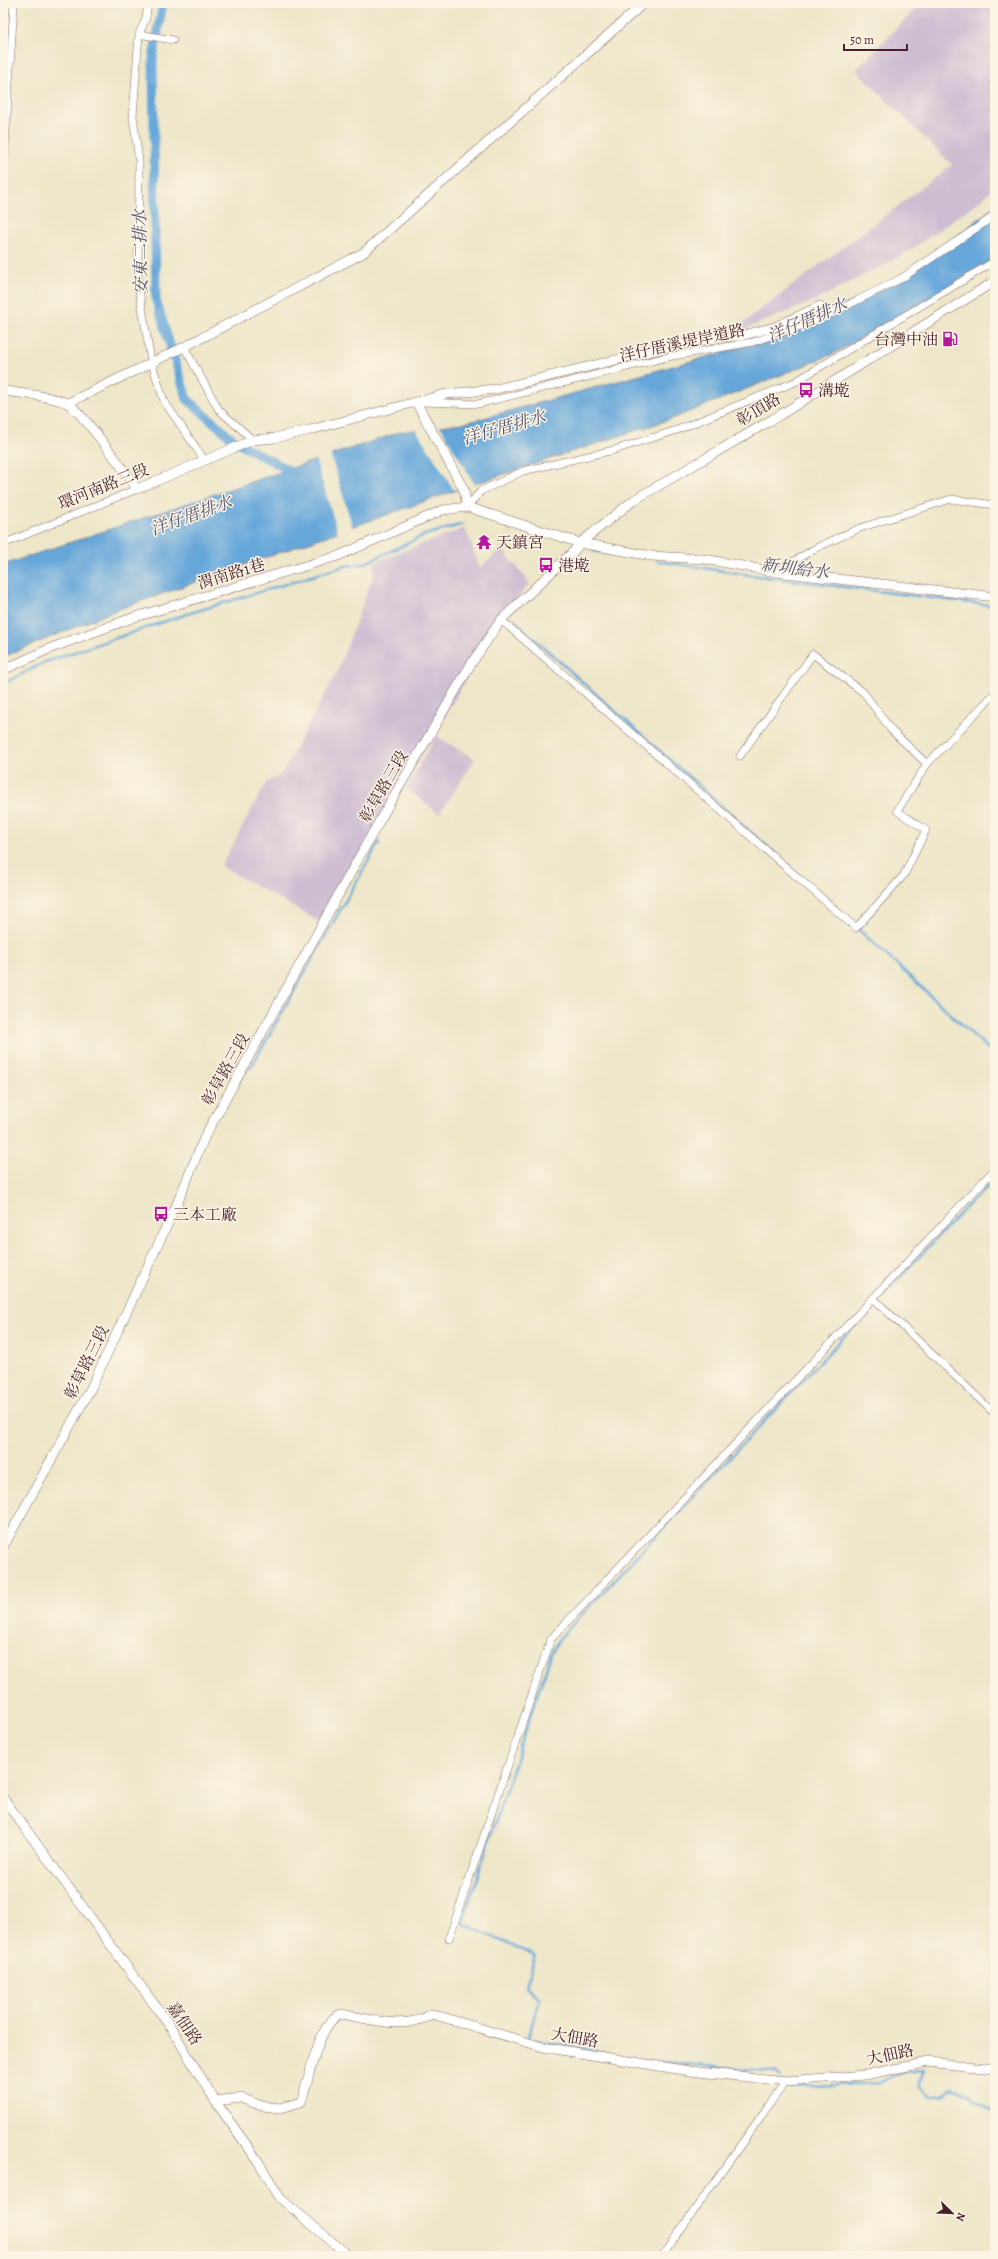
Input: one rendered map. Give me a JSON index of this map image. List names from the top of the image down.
{
  "streets": {
    "street": [
      "洋仔厝溪堤岸道路",
      "彰頂路",
      "環河南路三段",
      "渭南路1巷",
      "彰草路三段",
      "嘉佃路",
      "大佃路"
    ]
  },
  "crossings": [
    ["洋仔厝溪堤岸道路", "環河南路三段"],
    ["彰頂路", "彰草路三段"],
    ["嘉佃路", "大佃路"]
  ],
  "water": ["安東二排水", "洋仔厝排水", "新圳給水"],
  "places": {
    "fuel station": ["台灣中油"],
    "bus stop": ["溝墘", "港墘", "三本工廠"],
    "temple": ["天鎮宮"]
  },
  "scale_bar": "50 m",
  "north": "bottom right"
}
